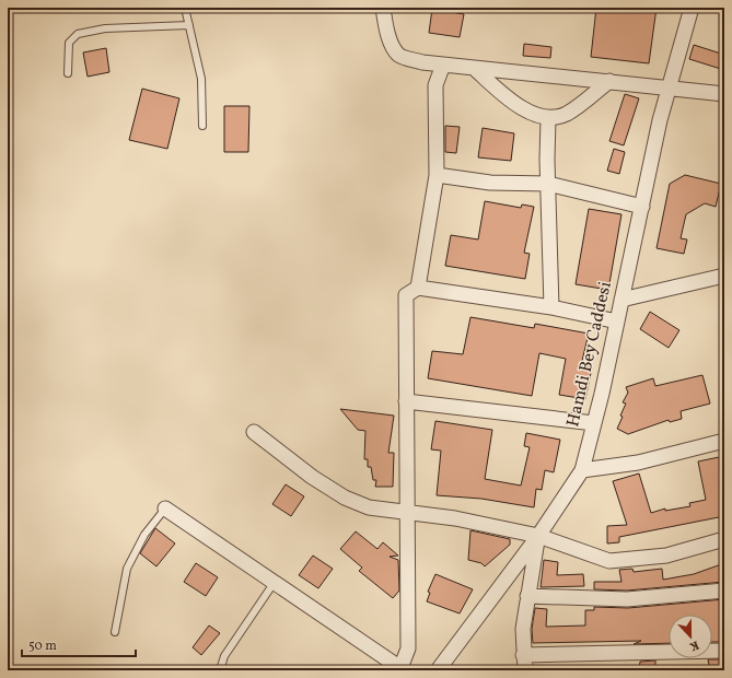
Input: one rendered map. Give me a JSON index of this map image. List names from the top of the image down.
{
  "streets": {
    "street": ["Hamdi Bey Caddesi"]
  },
  "scale_bar": "50 m",
  "north": "bottom"
}
